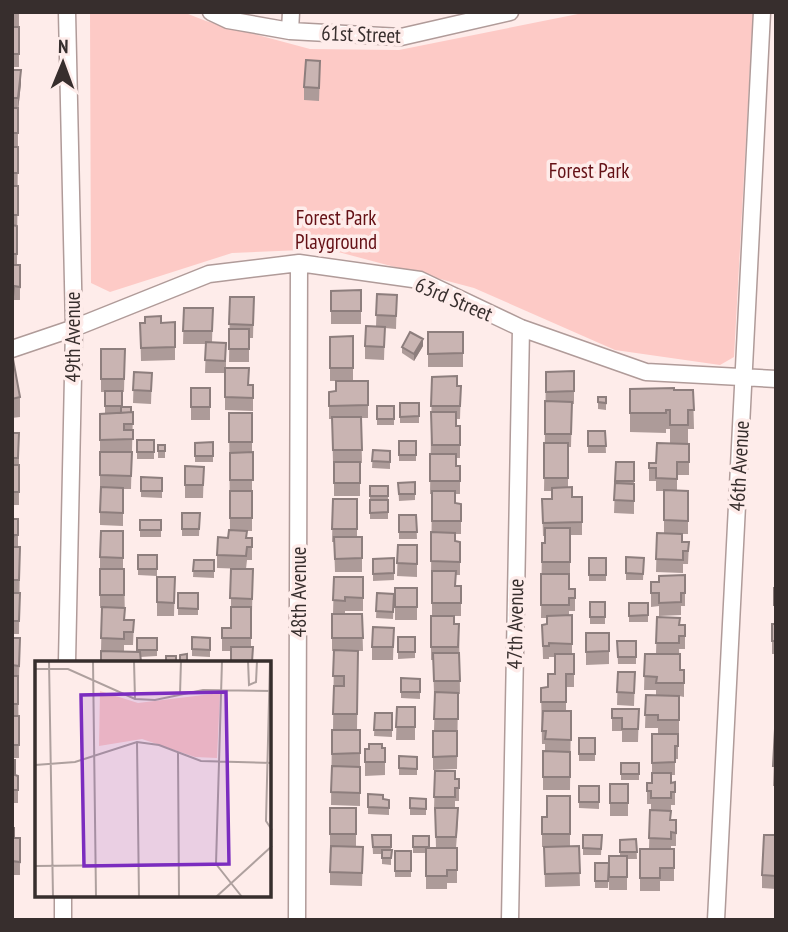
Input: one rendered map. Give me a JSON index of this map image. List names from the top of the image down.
{
  "streets": {
    "street": [
      "61st Street",
      "63rd Street",
      "49th Avenue",
      "46th Avenue",
      "48th Avenue",
      "47th Avenue"
    ]
  },
  "crossings": [
    ["63rd Street", "49th Avenue"],
    ["63rd Street", "46th Avenue"],
    ["63rd Street", "48th Avenue"],
    ["63rd Street", "47th Avenue"]
  ],
  "parks": ["Forest Park", "Forest Park Playground"],
  "north": "top"
}
